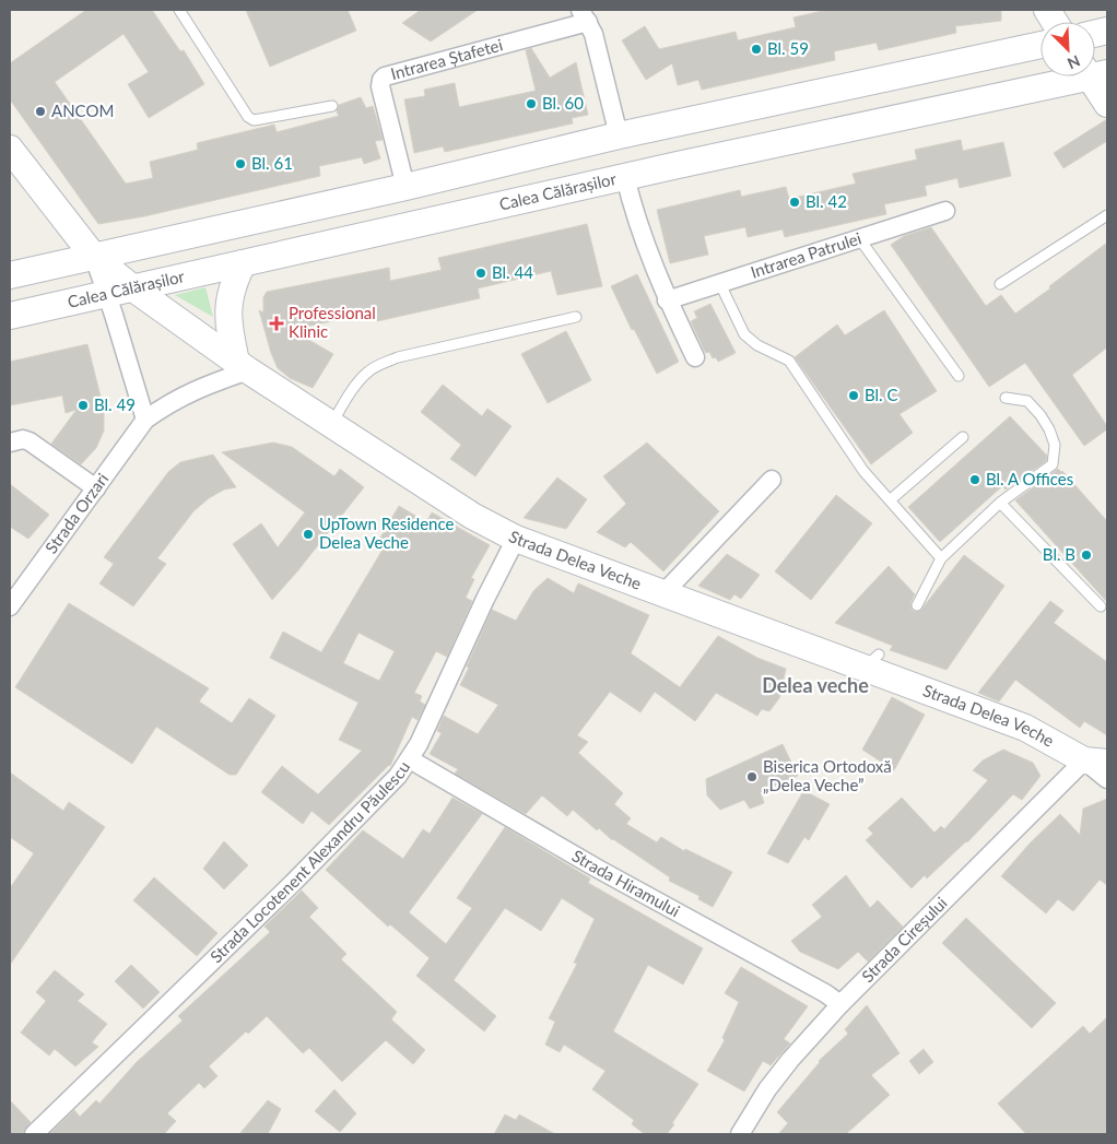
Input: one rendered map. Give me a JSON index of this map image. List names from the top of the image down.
{
  "streets": {
    "main road": ["Calea Călărașilor", "Strada Delea Veche"],
    "street": [
      "Intrarea Ștafetei",
      "Intrarea Patrulei",
      "Strada Orzari",
      "Strada Locotenent Alexandru Păulescu",
      "Strada Hiramului",
      "Strada Cireșului"
    ]
  },
  "crossings": [
    ["Calea Călărașilor", "Strada Delea Veche"],
    ["Strada Orzari", "Strada Delea Veche"],
    ["Strada Delea Veche", "Strada Locotenent Alexandru Păulescu"],
    ["Strada Delea Veche", "Strada Cireșului"],
    ["Strada Locotenent Alexandru Păulescu", "Strada Hiramului"],
    ["Strada Hiramului", "Strada Cireșului"]
  ],
  "districts": ["Delea veche"],
  "places": {
    "other": [
      "Bl. 59",
      "Bl. 60",
      "ANCOM",
      "Bl. 61",
      "Bl. 42",
      "Bl. 44",
      "Bl. C",
      "Bl. 49",
      "Bl. A Offices",
      "UpTown Residence Delea Veche",
      "Bl. B",
      "Biserica Ortodoxă „Delea Veche”"
    ],
    "health": ["Professional Klinic"]
  },
  "north": "bottom right"
}
